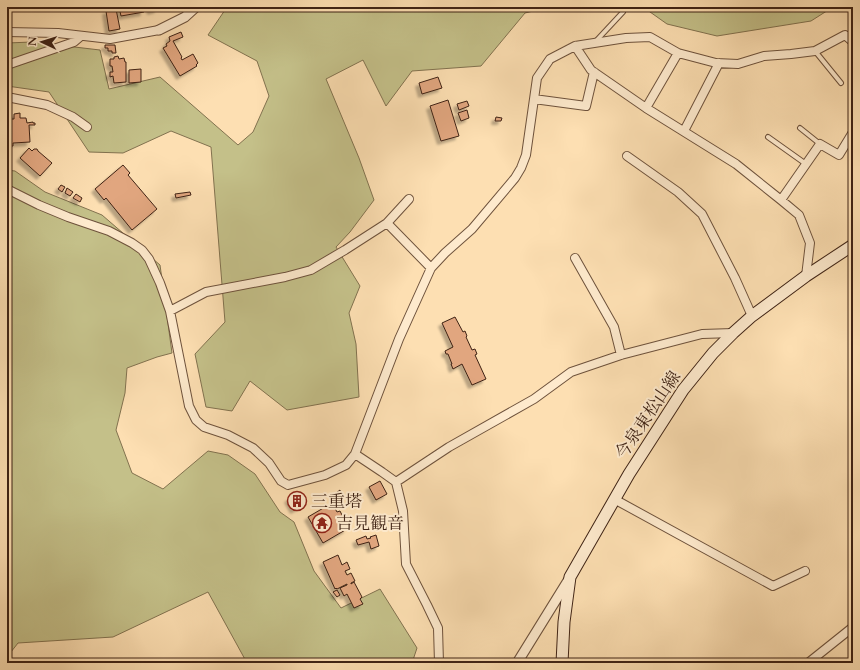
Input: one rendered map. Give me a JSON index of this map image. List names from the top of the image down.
{
  "streets": {
    "main road": ["今泉東松山線"]
  },
  "places": {
    "building": ["三重塔"],
    "temple": ["吉見観音"]
  },
  "north": "left"
}
